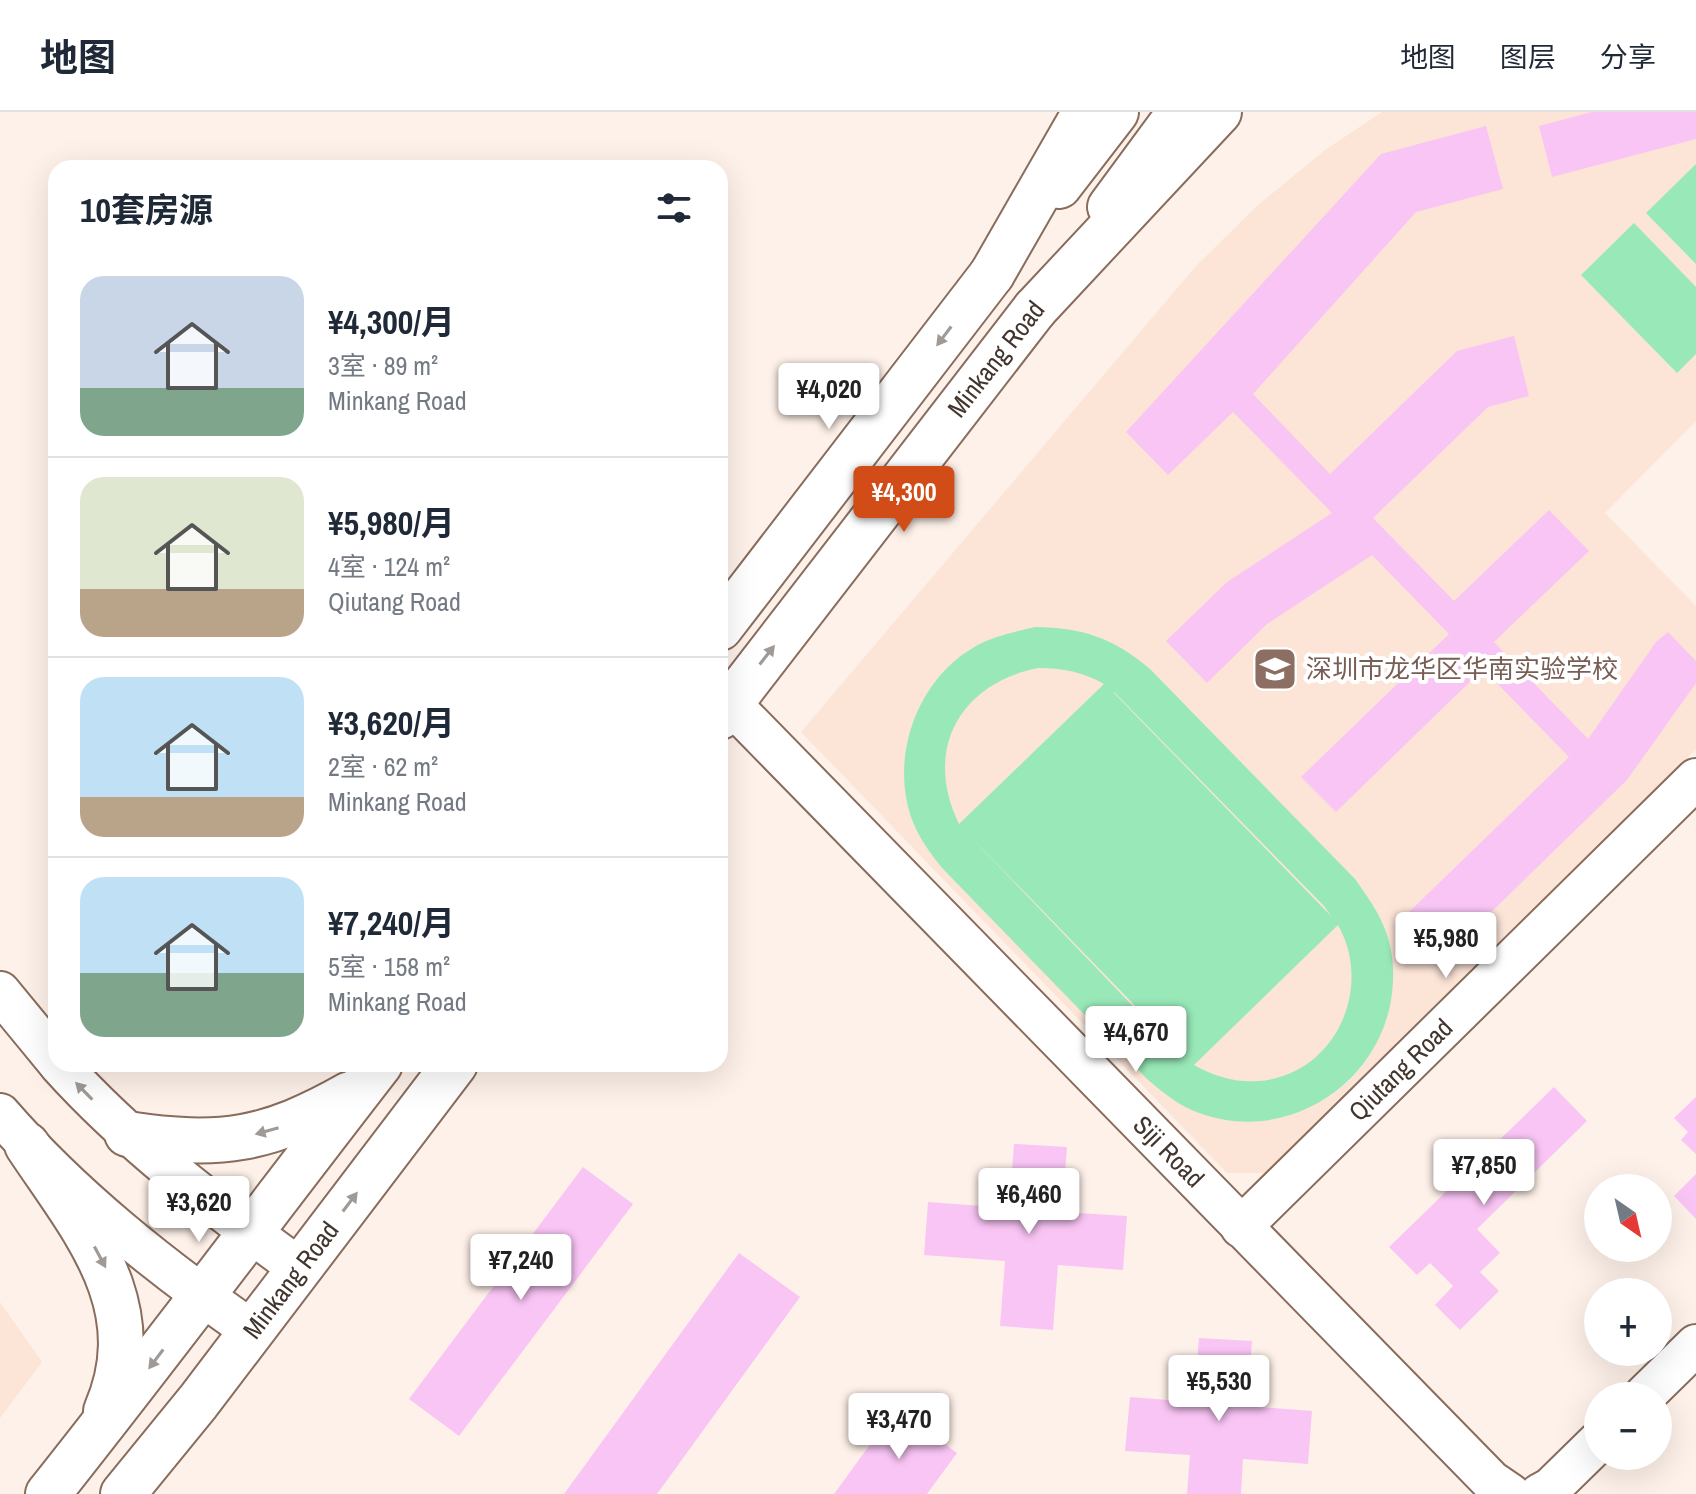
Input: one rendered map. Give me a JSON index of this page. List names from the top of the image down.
{
  "streets": {
    "main road": ["Minkang Road"],
    "street": ["Qiutang Road", "Siji Road"]
  },
  "crossings": [
    ["Qiutang Road", "Siji Road"]
  ],
  "places": {
    "school or university": ["深圳市龙华区华南实验学校"]
  },
  "north": "bottom right",
  "page": {
    "header": "地图",
    "nav": ["地图", "图层", "分享"],
    "heading": "10套房源",
    "list": [
      {
        "name": "¥4,300/月",
        "note": "3室 · 89 m² · Minkang Road"
      },
      {
        "name": "¥5,980/月",
        "note": "4室 · 124 m² · Qiutang Road"
      },
      {
        "name": "¥3,620/月",
        "note": "2室 · 62 m² · Minkang Road"
      },
      {
        "name": "¥7,240/月",
        "note": "5室 · 158 m² · Minkang Road"
      }
    ],
    "price": [
      "¥4,020",
      "¥4,300",
      "¥5,980",
      "¥4,670",
      "¥7,850",
      "¥6,460",
      "¥3,620",
      "¥7,240",
      "¥5,530",
      "¥3,470"
    ],
    "map_buttons": ["+", "−"]
  }
}
